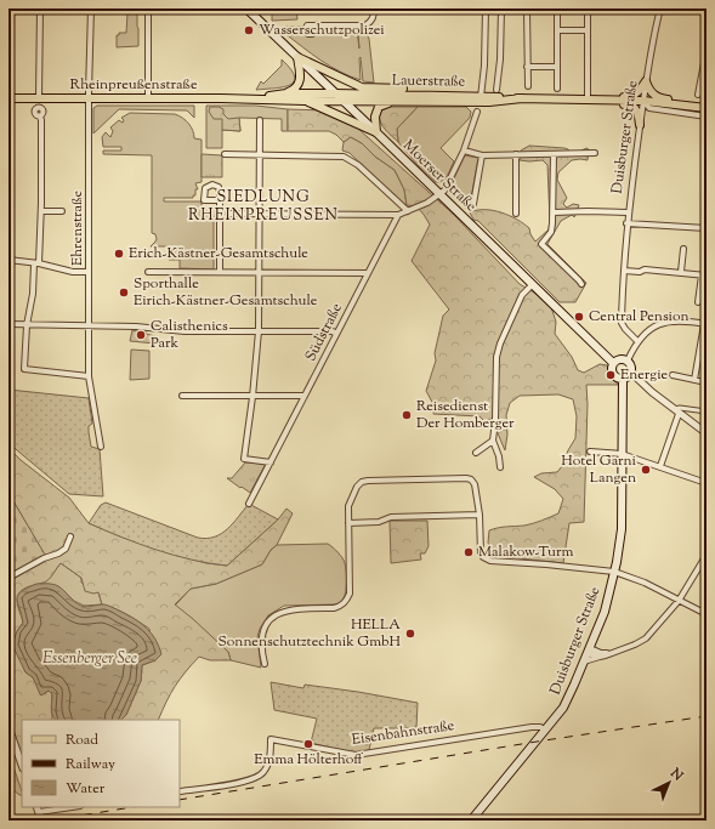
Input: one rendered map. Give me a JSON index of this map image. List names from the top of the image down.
{
  "streets": {
    "main road": [
      "Lauerstraße",
      "Rheinpreußenstraße",
      "Duisburger Straße",
      "Moerser Straße"
    ],
    "street": ["Ehrenstraße", "Südstraße", "Eisenbahnstraße"]
  },
  "crossings": [
    ["Lauerstraße", "Rheinpreußenstraße"],
    ["Lauerstraße", "Duisburger Straße"],
    ["Lauerstraße", "Moerser Straße"],
    ["Rheinpreußenstraße", "Moerser Straße"],
    ["Rheinpreußenstraße", "Ehrenstraße"],
    ["Duisburger Straße", "Moerser Straße"],
    ["Duisburger Straße", "Eisenbahnstraße"]
  ],
  "districts": ["SIEDLUNG RHEINPREUSSEN"],
  "water": ["Essenberger See"],
  "places": [
    "Wasserschutzpolizei",
    "Erich-Kästner-Gesamtschule",
    "Sporthalle Eirich-Kästner-Gesamtschule",
    "Central Pension",
    "Calisthenics Park",
    "Energie",
    "Reisedienst Der Homberger",
    "Hotel Garni Langen",
    "Malakow-Turm",
    "HELLA Sonnenschutztechnik GmbH",
    "Emma Hölterhoff"
  ],
  "legend": ["Road", "Railway", "Water"],
  "north": "top right"
}
